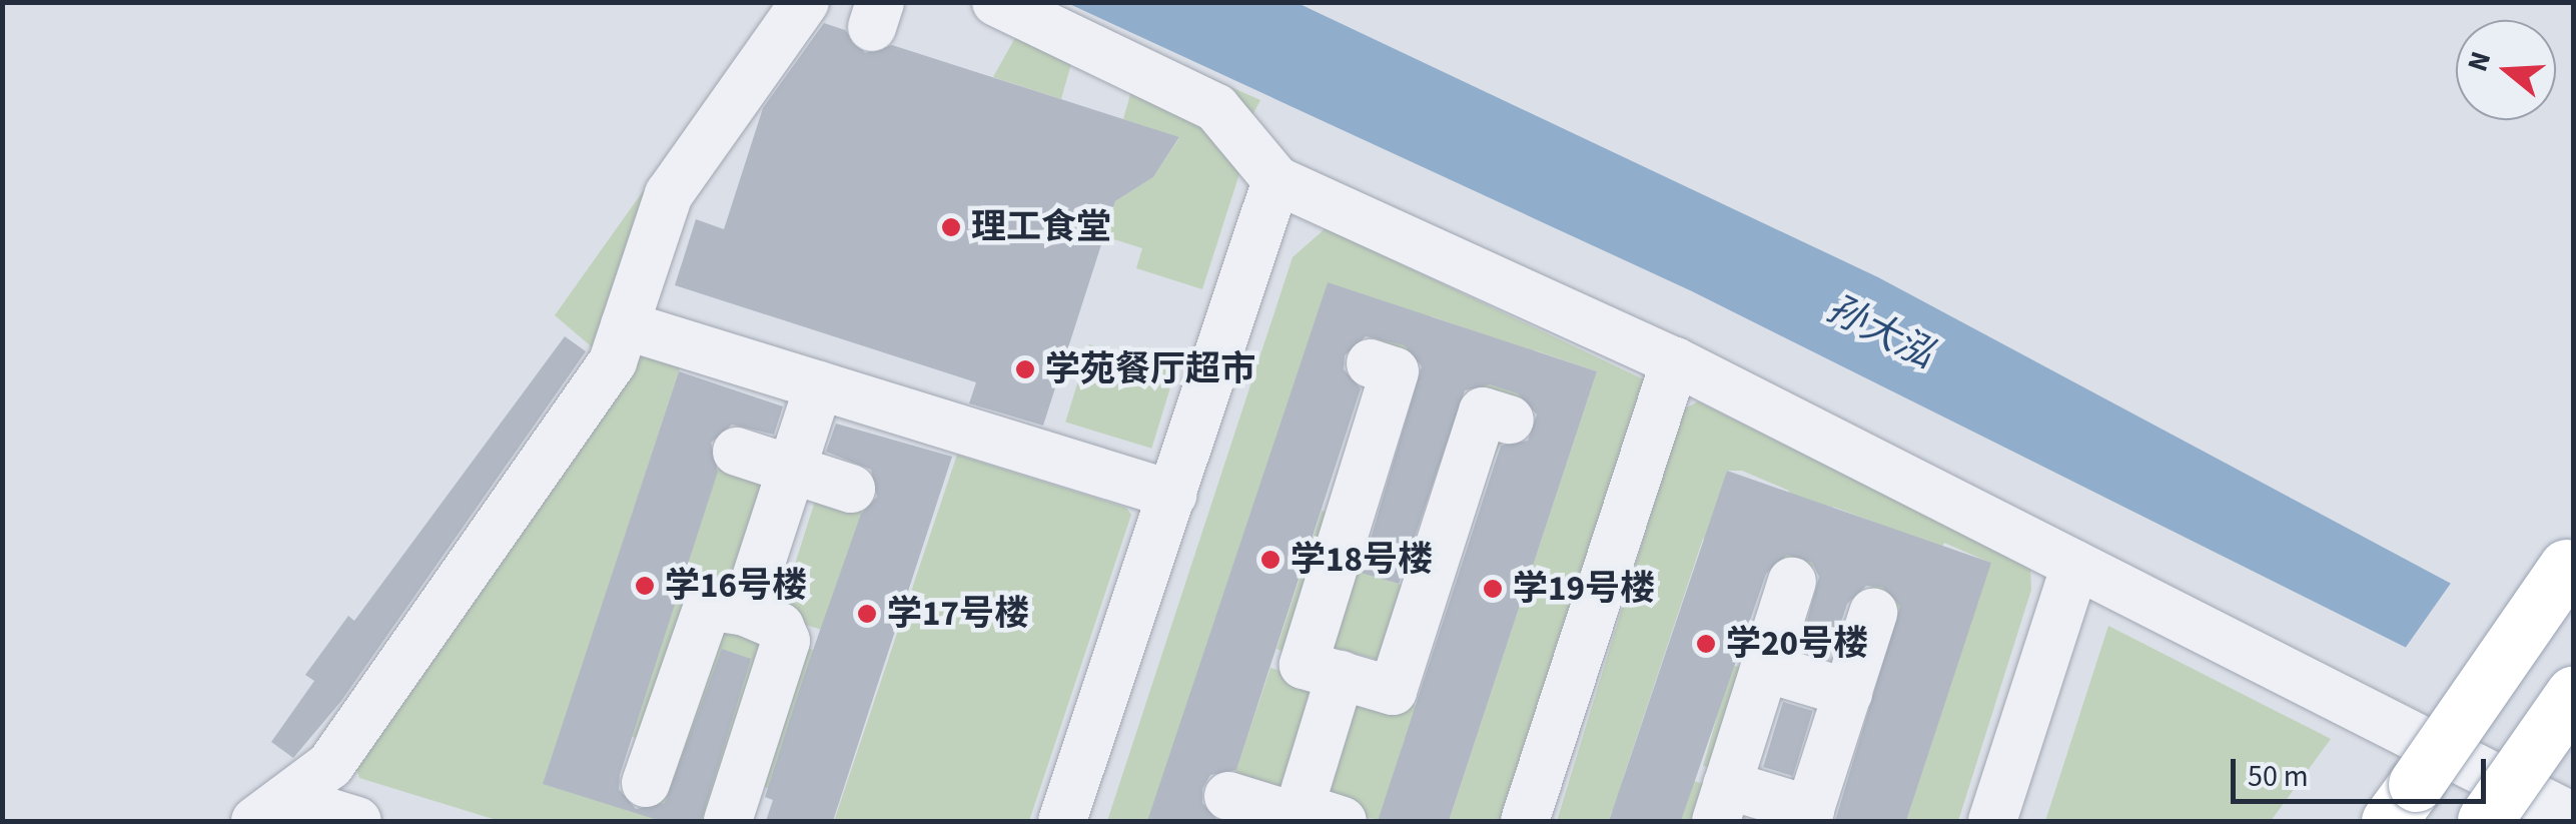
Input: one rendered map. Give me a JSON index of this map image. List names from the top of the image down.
{
  "water": ["孙大泓"],
  "places": [
    "理工食堂",
    "学苑餐厅超市",
    "学18号楼",
    "学16号楼",
    "学19号楼",
    "学17号楼",
    "学20号楼"
  ],
  "scale_bar": "50 m",
  "north": "left"
}
